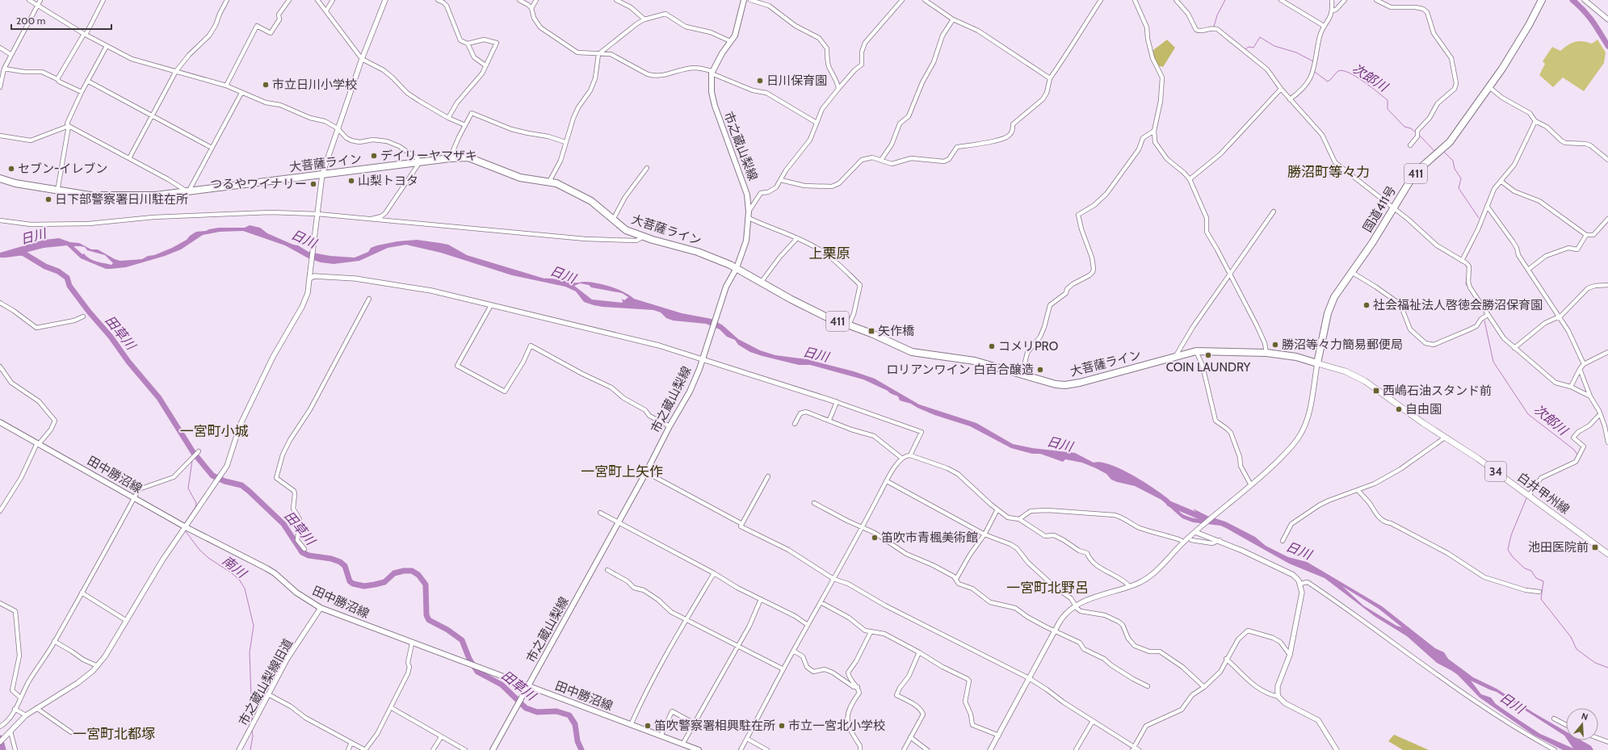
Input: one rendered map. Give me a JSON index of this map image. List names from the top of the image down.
{
  "streets": {
    "highway": ["大菩薩ライン", "411", "国道411号"],
    "main road": [
      "市之蔵山梨線",
      "34",
      "田中勝沼線",
      "白井甲州線"
    ],
    "street": ["市之蔵山梨線旧道"]
  },
  "crossings": [
    ["市之蔵山梨線", "大菩薩ライン"],
    ["市之蔵山梨線", "田中勝沼線"],
    ["大菩薩ライン", "国道411号"],
    ["大菩薩ライン", "白井甲州線"],
    ["国道411号", "白井甲州線"],
    ["田中勝沼線", "市之蔵山梨線旧道"]
  ],
  "districts": [
    "勝沼町等々力",
    "上栗原",
    "一宮町小城",
    "一宮町上矢作",
    "一宮町北野呂",
    "一宮町北都塚"
  ],
  "water": [
    "次郎川",
    "日川",
    "田草川",
    "南川"
  ],
  "places": {
    "other": [
      "日川保育園",
      "市立日川小学校",
      "デイリーヤマザキ",
      "セブン-イレブン",
      "山梨トヨタ",
      "つるやワイナリー",
      "日下部警察署日川駐在所",
      "社会福祉法人啓徳会勝沼保育園",
      "勝沼等々力簡易郵便局",
      "コメリPRO",
      "COIN LAUNDRY",
      "ロリアンワイン 白百合醸造",
      "自由園",
      "笛吹市青楓美術館",
      "笛吹警察署相興駐在所",
      "市立一宮北小学校"
    ],
    "transit": ["矢作橋", "西嶋石油スタンド前", "池田医院前"]
  },
  "scale_bar": "200 m",
  "north": "top"
}
